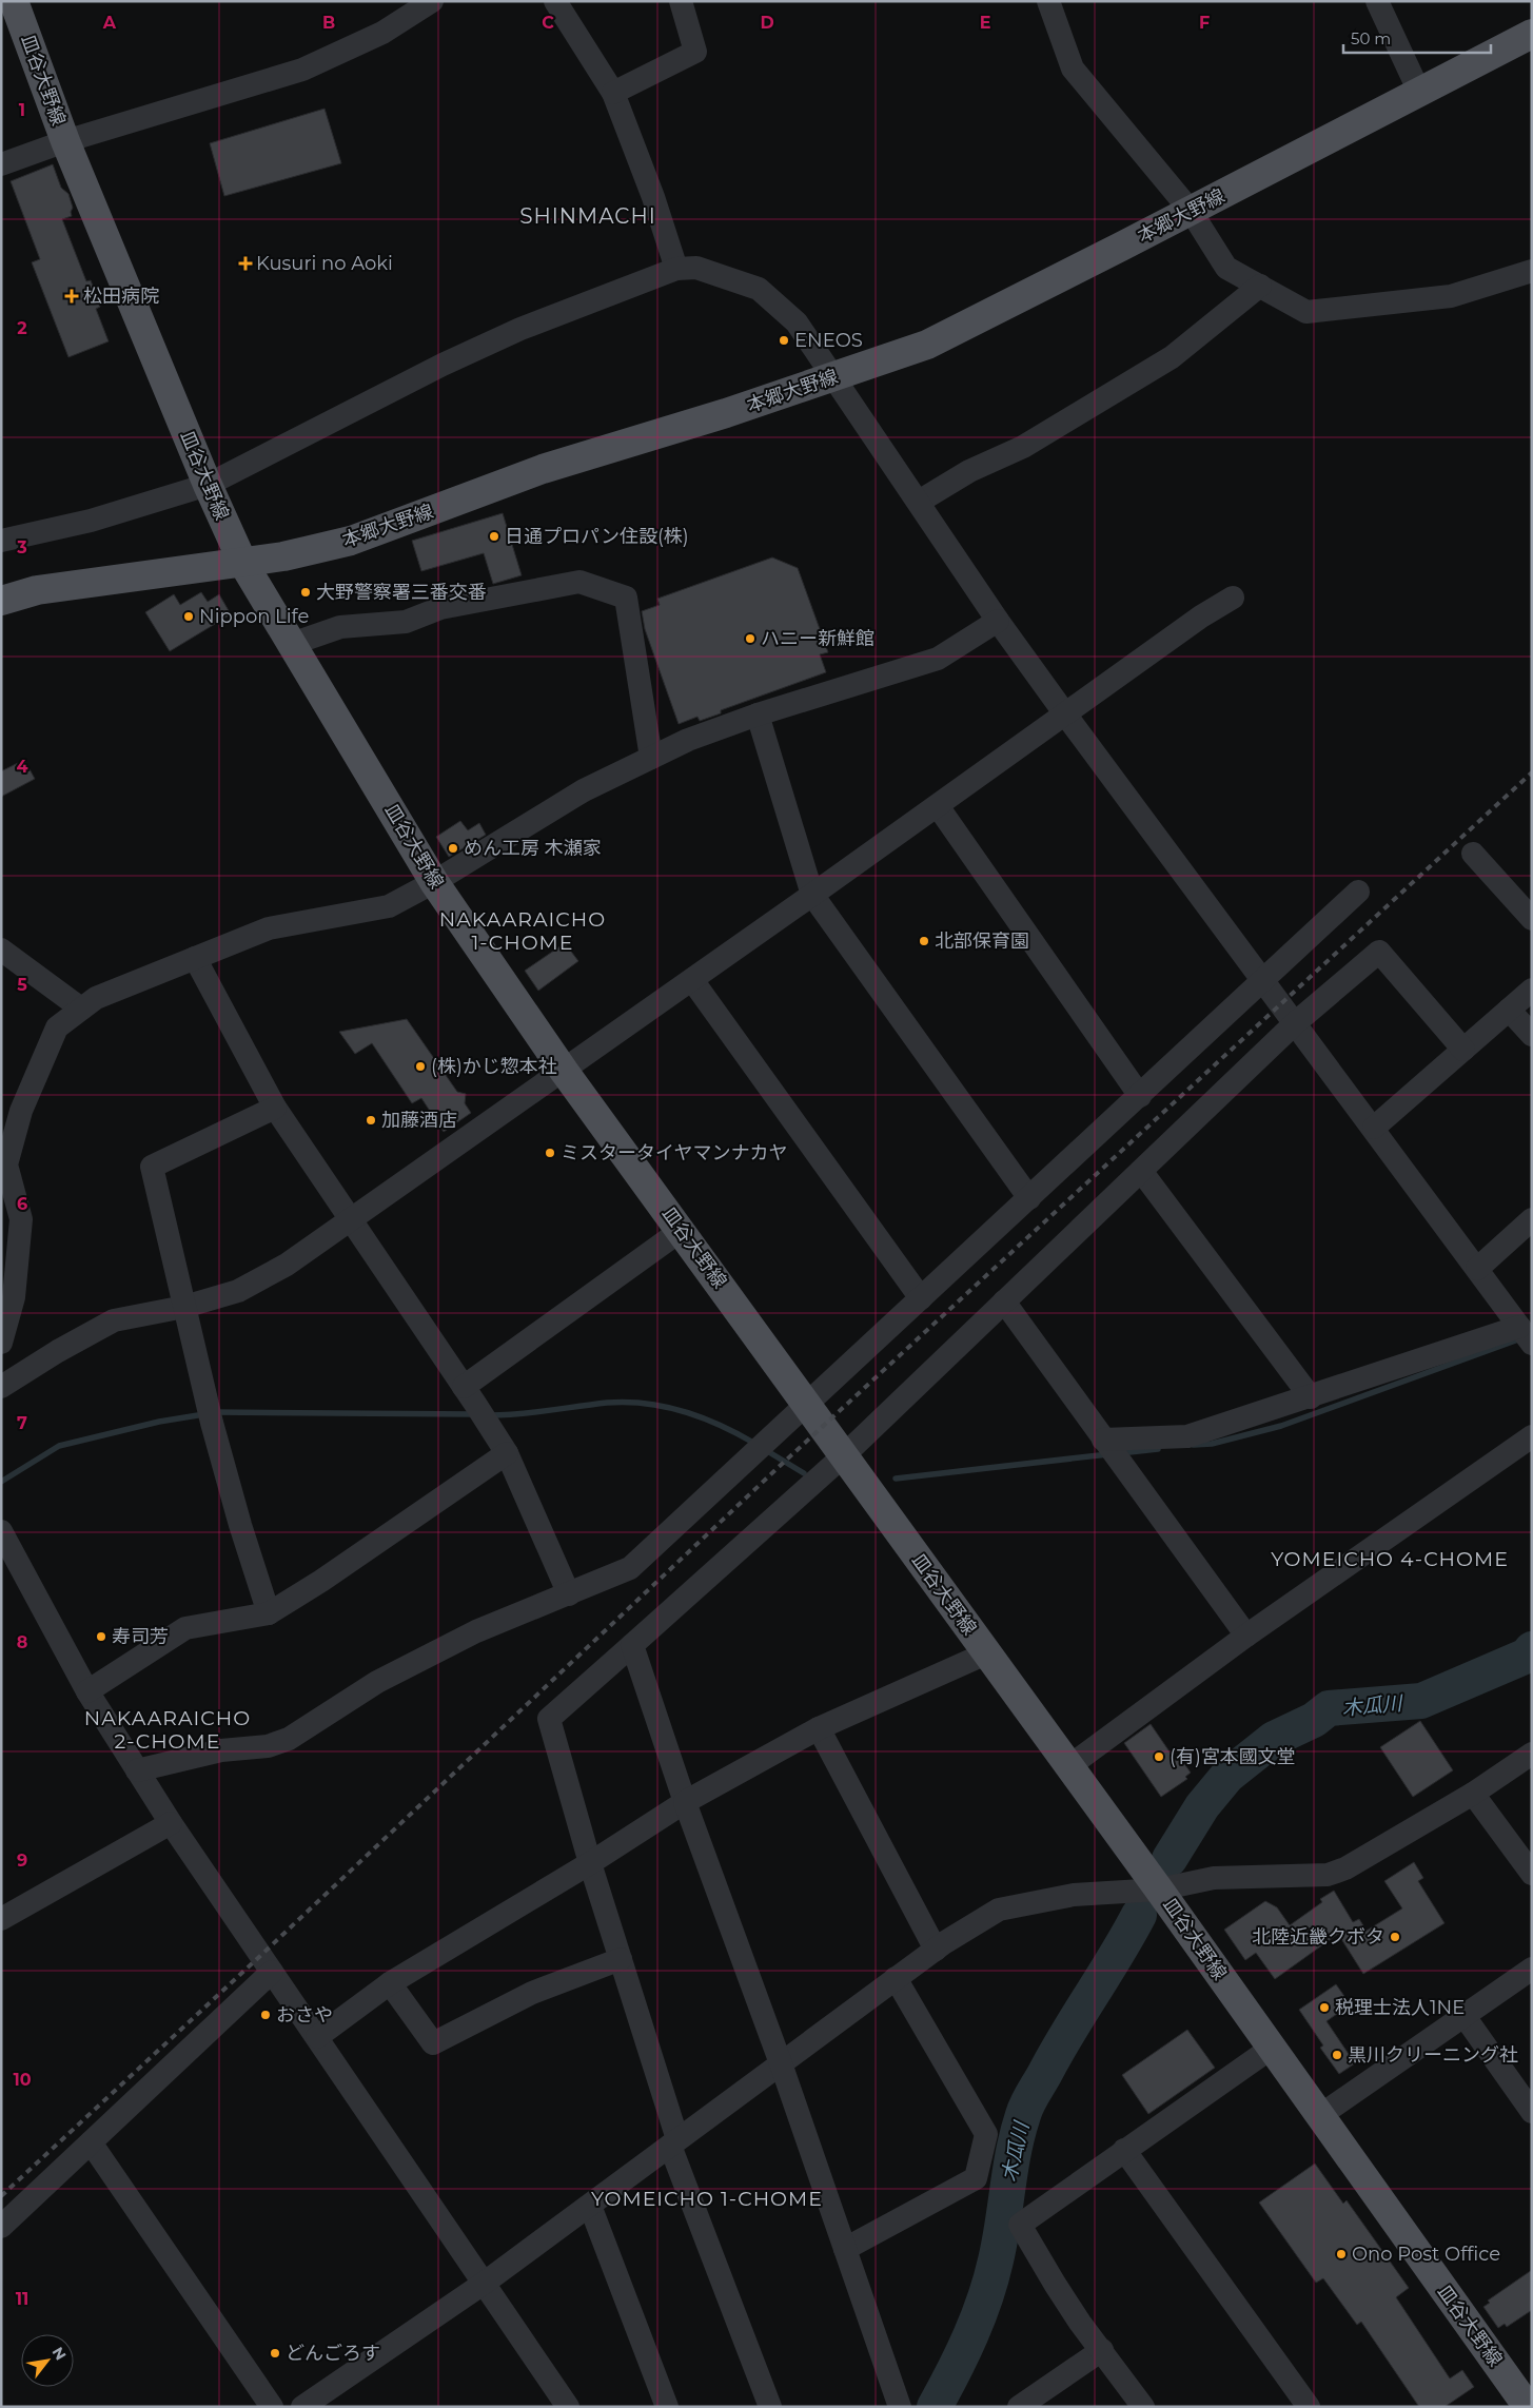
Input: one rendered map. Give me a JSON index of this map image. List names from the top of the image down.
{
  "streets": {
    "main road": ["皿谷大野線", "本郷大野線"]
  },
  "crossings": [
    ["皿谷大野線", "本郷大野線"]
  ],
  "districts": [
    "SHINMACHI",
    "NAKAARAICHO 1-CHOME",
    "YOMEICHO 4-CHOME",
    "NAKAARAICHO 2-CHOME",
    "YOMEICHO 1-CHOME"
  ],
  "water": ["木瓜川"],
  "places": {
    "health": ["Kusuri no Aoki", "松田病院"],
    "other": [
      "ENEOS",
      "日通プロパン住設(株)",
      "大野警察署三番交番",
      "Nippon Life",
      "ハニー新鮮館",
      "めん工房 木瀬家",
      "北部保育園",
      "(株)かじ惣本社",
      "加藤酒店",
      "ミスタータイヤマンナカヤ",
      "寿司芳",
      "(有)宮本國文堂",
      "北陸近畿クボタ",
      "税理士法人1NE",
      "おさや",
      "黒川クリーニング社",
      "Ono Post Office",
      "どんごろす"
    ]
  },
  "scale_bar": "50 m",
  "north": "top right",
  "grid": {
    "columns": [
      "A",
      "B",
      "C",
      "D",
      "E",
      "F"
    ],
    "rows": [
      "1",
      "2",
      "3",
      "4",
      "5",
      "6",
      "7",
      "8",
      "9",
      "10",
      "11"
    ]
  }
}
